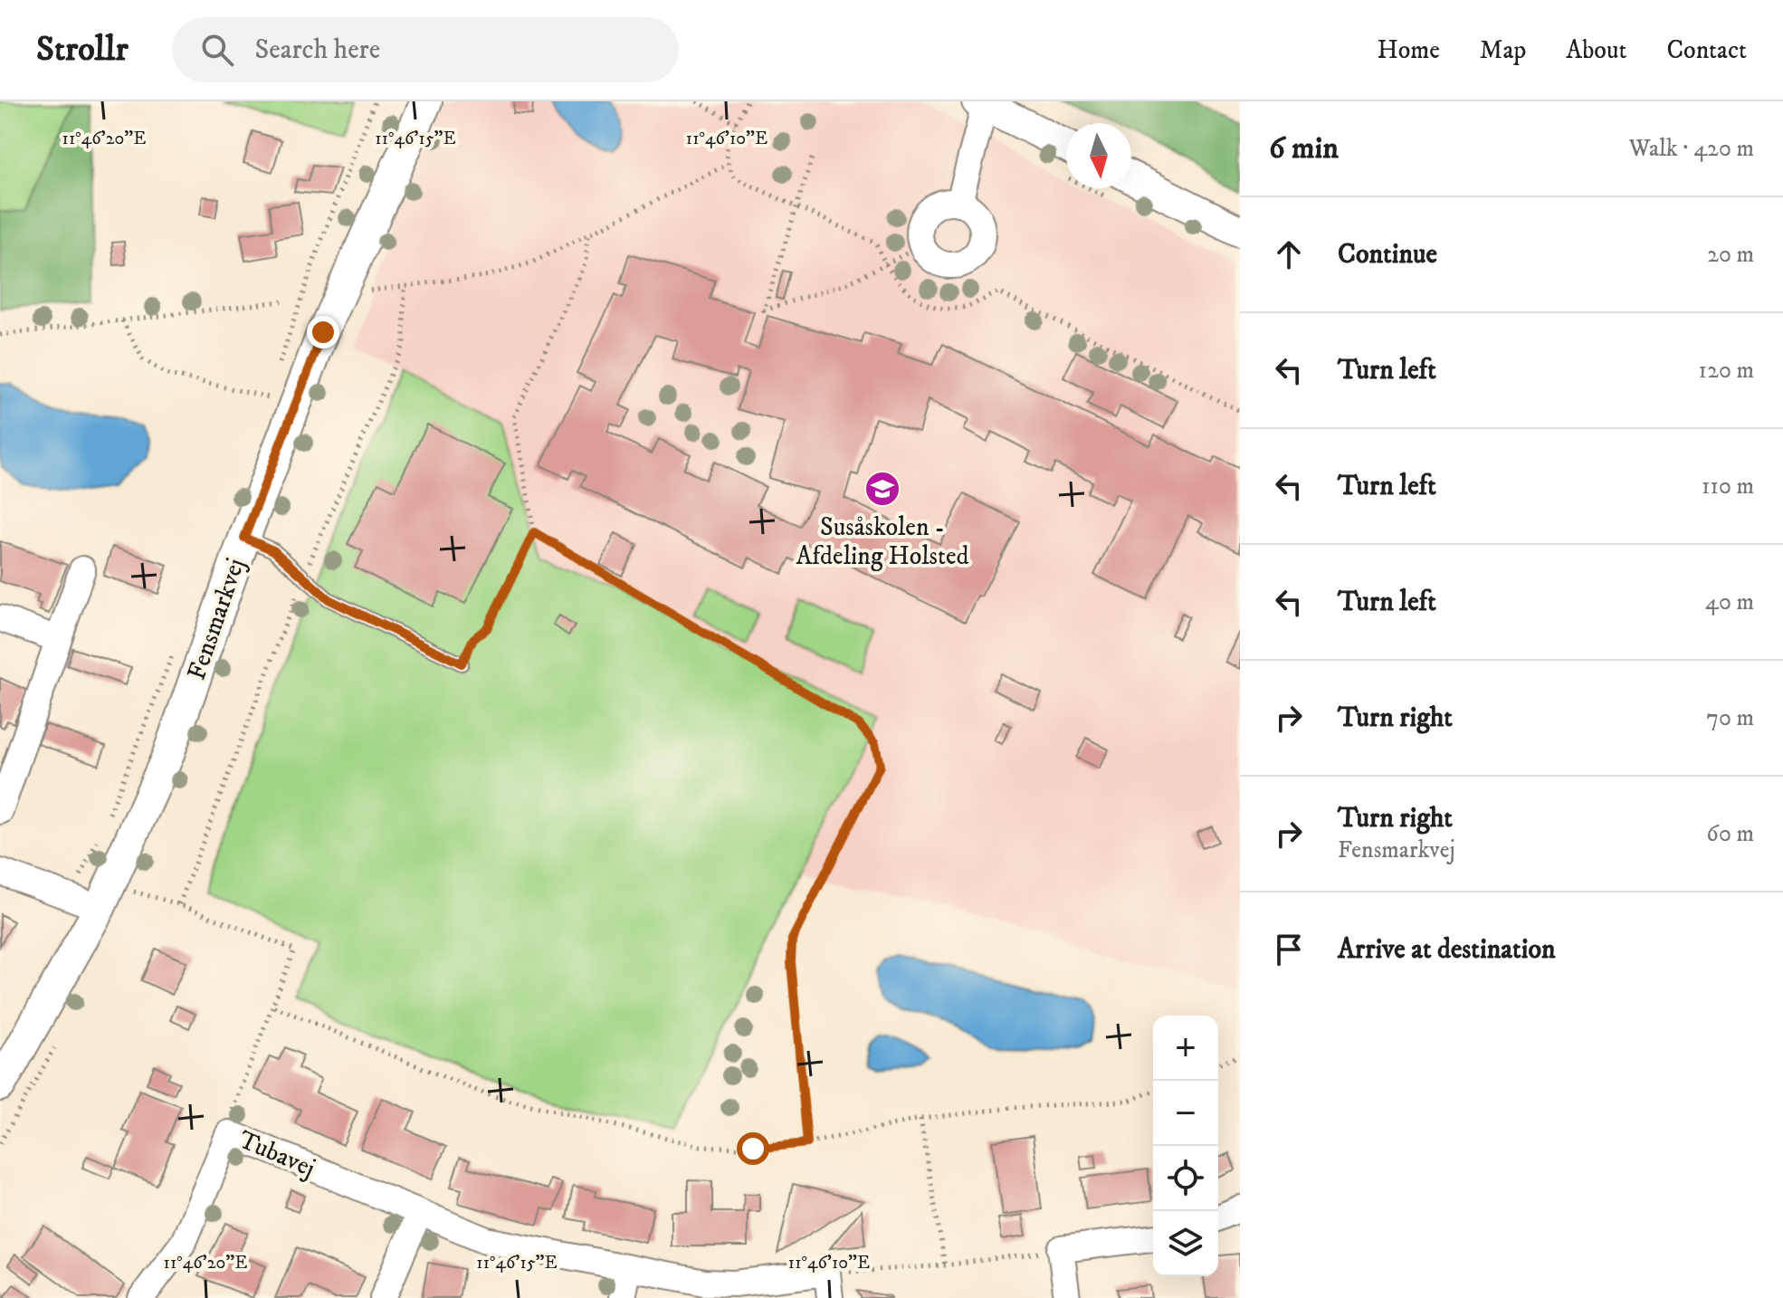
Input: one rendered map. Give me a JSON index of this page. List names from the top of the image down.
{
  "streets": {
    "street": ["Fensmarkvej", "Tubavej"]
  },
  "places": {
    "school or university": ["Susåskolen - Afdeling Holsted"]
  },
  "north": "bottom",
  "page": {
    "header": "Strollr",
    "search": "Search here",
    "nav": [
      "Home",
      "Map",
      "About",
      "Contact"
    ],
    "heading": ["6 min", "Walk · 420 m"],
    "list": [
      ["Continue", "20 m"],
      ["Turn left", "120 m"],
      ["Turn left", "110 m"],
      ["Turn left", "40 m"],
      ["Turn right", "70 m"],
      ["Turn right", "Fensmarkvej", "60 m"],
      "Arrive at destination"
    ],
    "map_buttons": ["+", "−"]
  },
  "coordinates": ["11°46'20\"E", "11°46'15\"E", "11°46'10\"E"]
}
